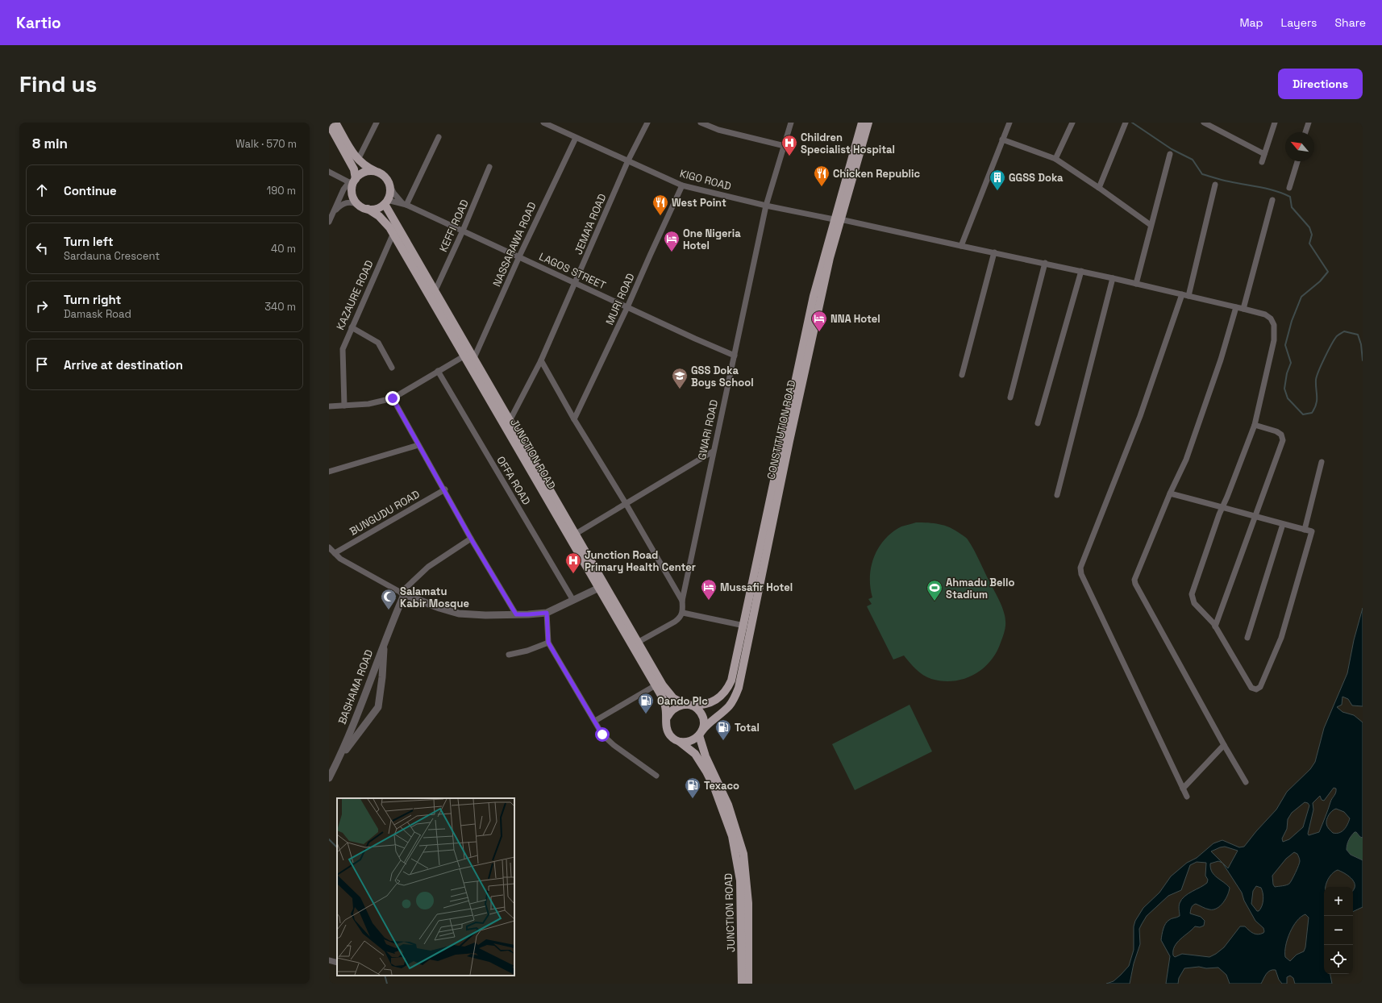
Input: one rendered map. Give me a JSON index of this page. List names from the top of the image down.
{
  "streets": {
    "main road": ["CONSTITUTION ROAD", "JUNCTION ROAD"],
    "street": [
      "KIGO ROAD",
      "JEMA'A ROAD",
      "KEFFI ROAD",
      "NASSARAWA ROAD",
      "LAGOS STREET",
      "KAZAURE ROAD",
      "MURI ROAD",
      "GWARI ROAD",
      "OFFA ROAD",
      "BUNGUDU ROAD",
      "BASHAMA ROAD"
    ]
  },
  "crossings": [
    ["KIGO ROAD", "JEMA'A ROAD"],
    ["KIGO ROAD", "NASSARAWA ROAD"],
    ["KIGO ROAD", "MURI ROAD"],
    ["KIGO ROAD", "GWARI ROAD"],
    ["KIGO ROAD", "CONSTITUTION ROAD"],
    ["JEMA'A ROAD", "LAGOS STREET"],
    ["JEMA'A ROAD", "GWARI ROAD"],
    ["JEMA'A ROAD", "JUNCTION ROAD"],
    ["KEFFI ROAD", "LAGOS STREET"],
    ["KEFFI ROAD", "JUNCTION ROAD"],
    ["NASSARAWA ROAD", "LAGOS STREET"],
    ["NASSARAWA ROAD", "JUNCTION ROAD"],
    ["LAGOS STREET", "MURI ROAD"],
    ["LAGOS STREET", "GWARI ROAD"],
    ["LAGOS STREET", "JUNCTION ROAD"],
    ["KAZAURE ROAD", "JUNCTION ROAD"],
    ["MURI ROAD", "GWARI ROAD"],
    ["CONSTITUTION ROAD", "JUNCTION ROAD"]
  ],
  "places": {
    "hospital": ["Children Specialist Hospital", "Junction Road Primary Health Center"],
    "restaurant": ["Chicken Republic", "West Point"],
    "building": ["GGSS Doka"],
    "hotel": ["One Nigeria Hotel", "NNA Hotel", "Mussafir Hotel"],
    "school or university": ["GSS Doka Boys School"],
    "sports": ["Ahmadu Bello Stadium"],
    "mosque": ["Salamatu Kabir Mosque"],
    "fuel station": ["Oando Plc", "Total", "Texaco"]
  },
  "north": "top left",
  "page": {
    "header": "Kartio",
    "nav": ["Map", "Layers", "Share"],
    "buttons": "Directions",
    "title": "Find us",
    "heading": ["8 min", "Walk · 570 m"],
    "list": [
      ["Continue", "190 m"],
      ["Turn left", "Sardauna Crescent", "40 m"],
      ["Turn right", "Damask Road", "340 m"],
      "Arrive at destination"
    ],
    "map_buttons": ["+", "−"]
  }
}
